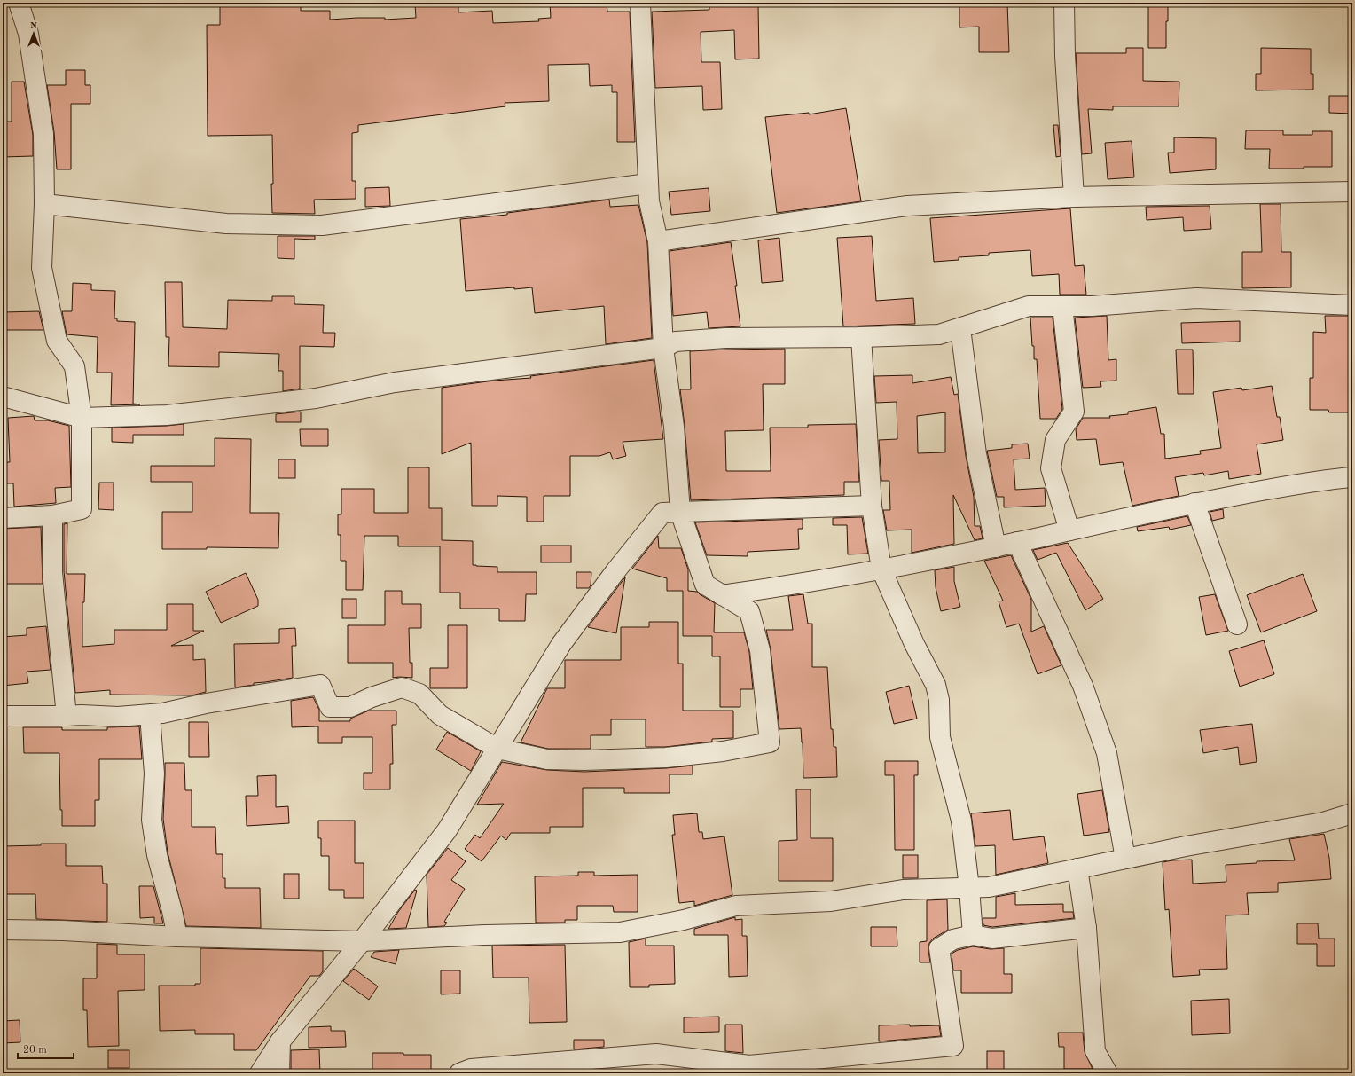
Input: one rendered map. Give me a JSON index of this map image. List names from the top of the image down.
{
  "scale_bar": "20 m",
  "north": "top"
}
